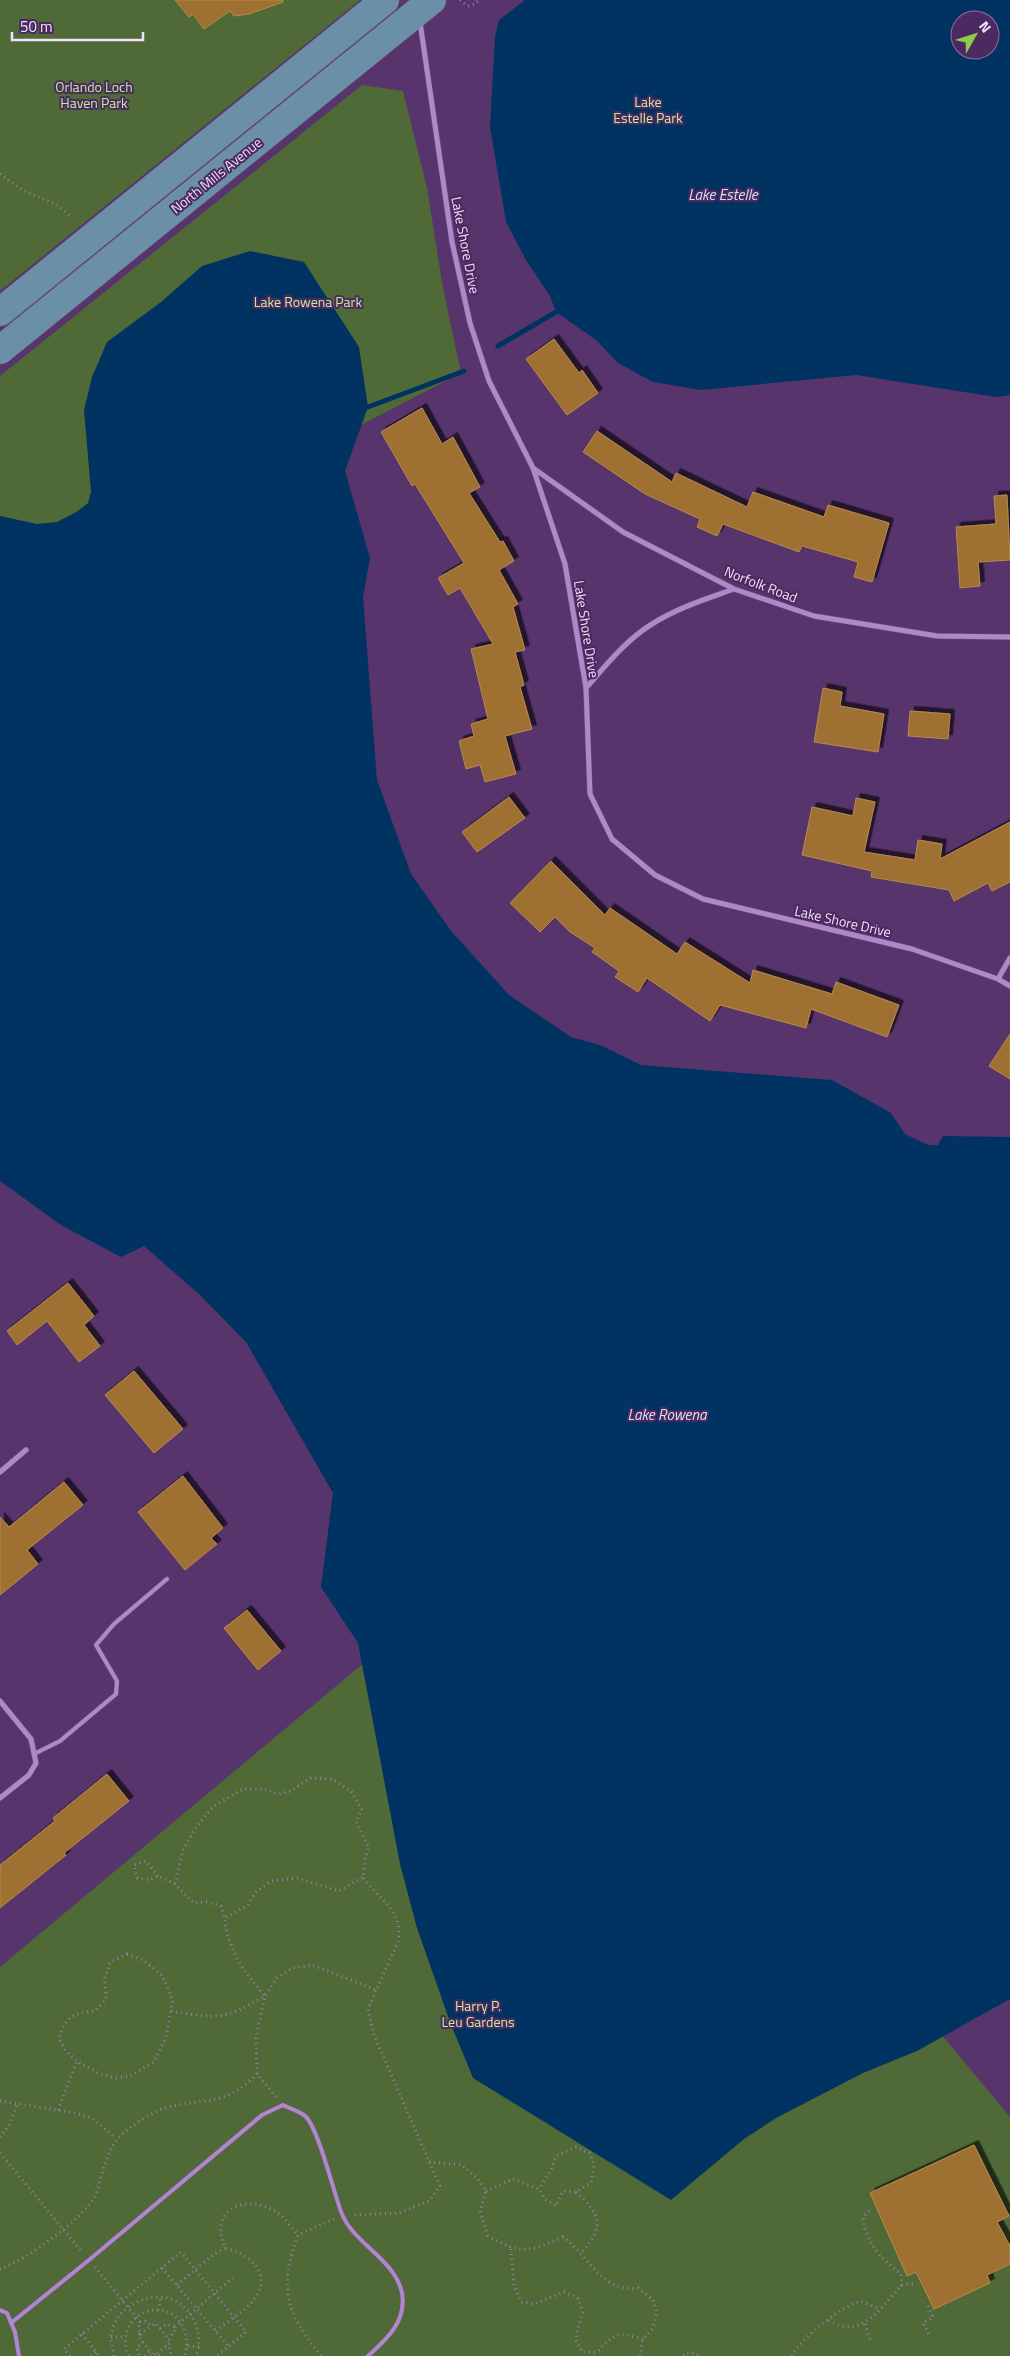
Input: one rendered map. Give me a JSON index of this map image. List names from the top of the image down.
{
  "streets": {
    "main road": ["North Mills Avenue"],
    "street": ["Lake Shore Drive", "Norfolk Road"]
  },
  "crossings": [
    ["North Mills Avenue", "Lake Shore Drive"],
    ["Lake Shore Drive", "Norfolk Road"]
  ],
  "water": ["Lake Estelle", "Lake Rowena"],
  "parks": [
    "Orlando Loch Haven Park",
    "Lake Estelle Park",
    "Lake Rowena Park",
    "Harry P. Leu Gardens"
  ],
  "scale_bar": "50 m",
  "north": "top right"
}
